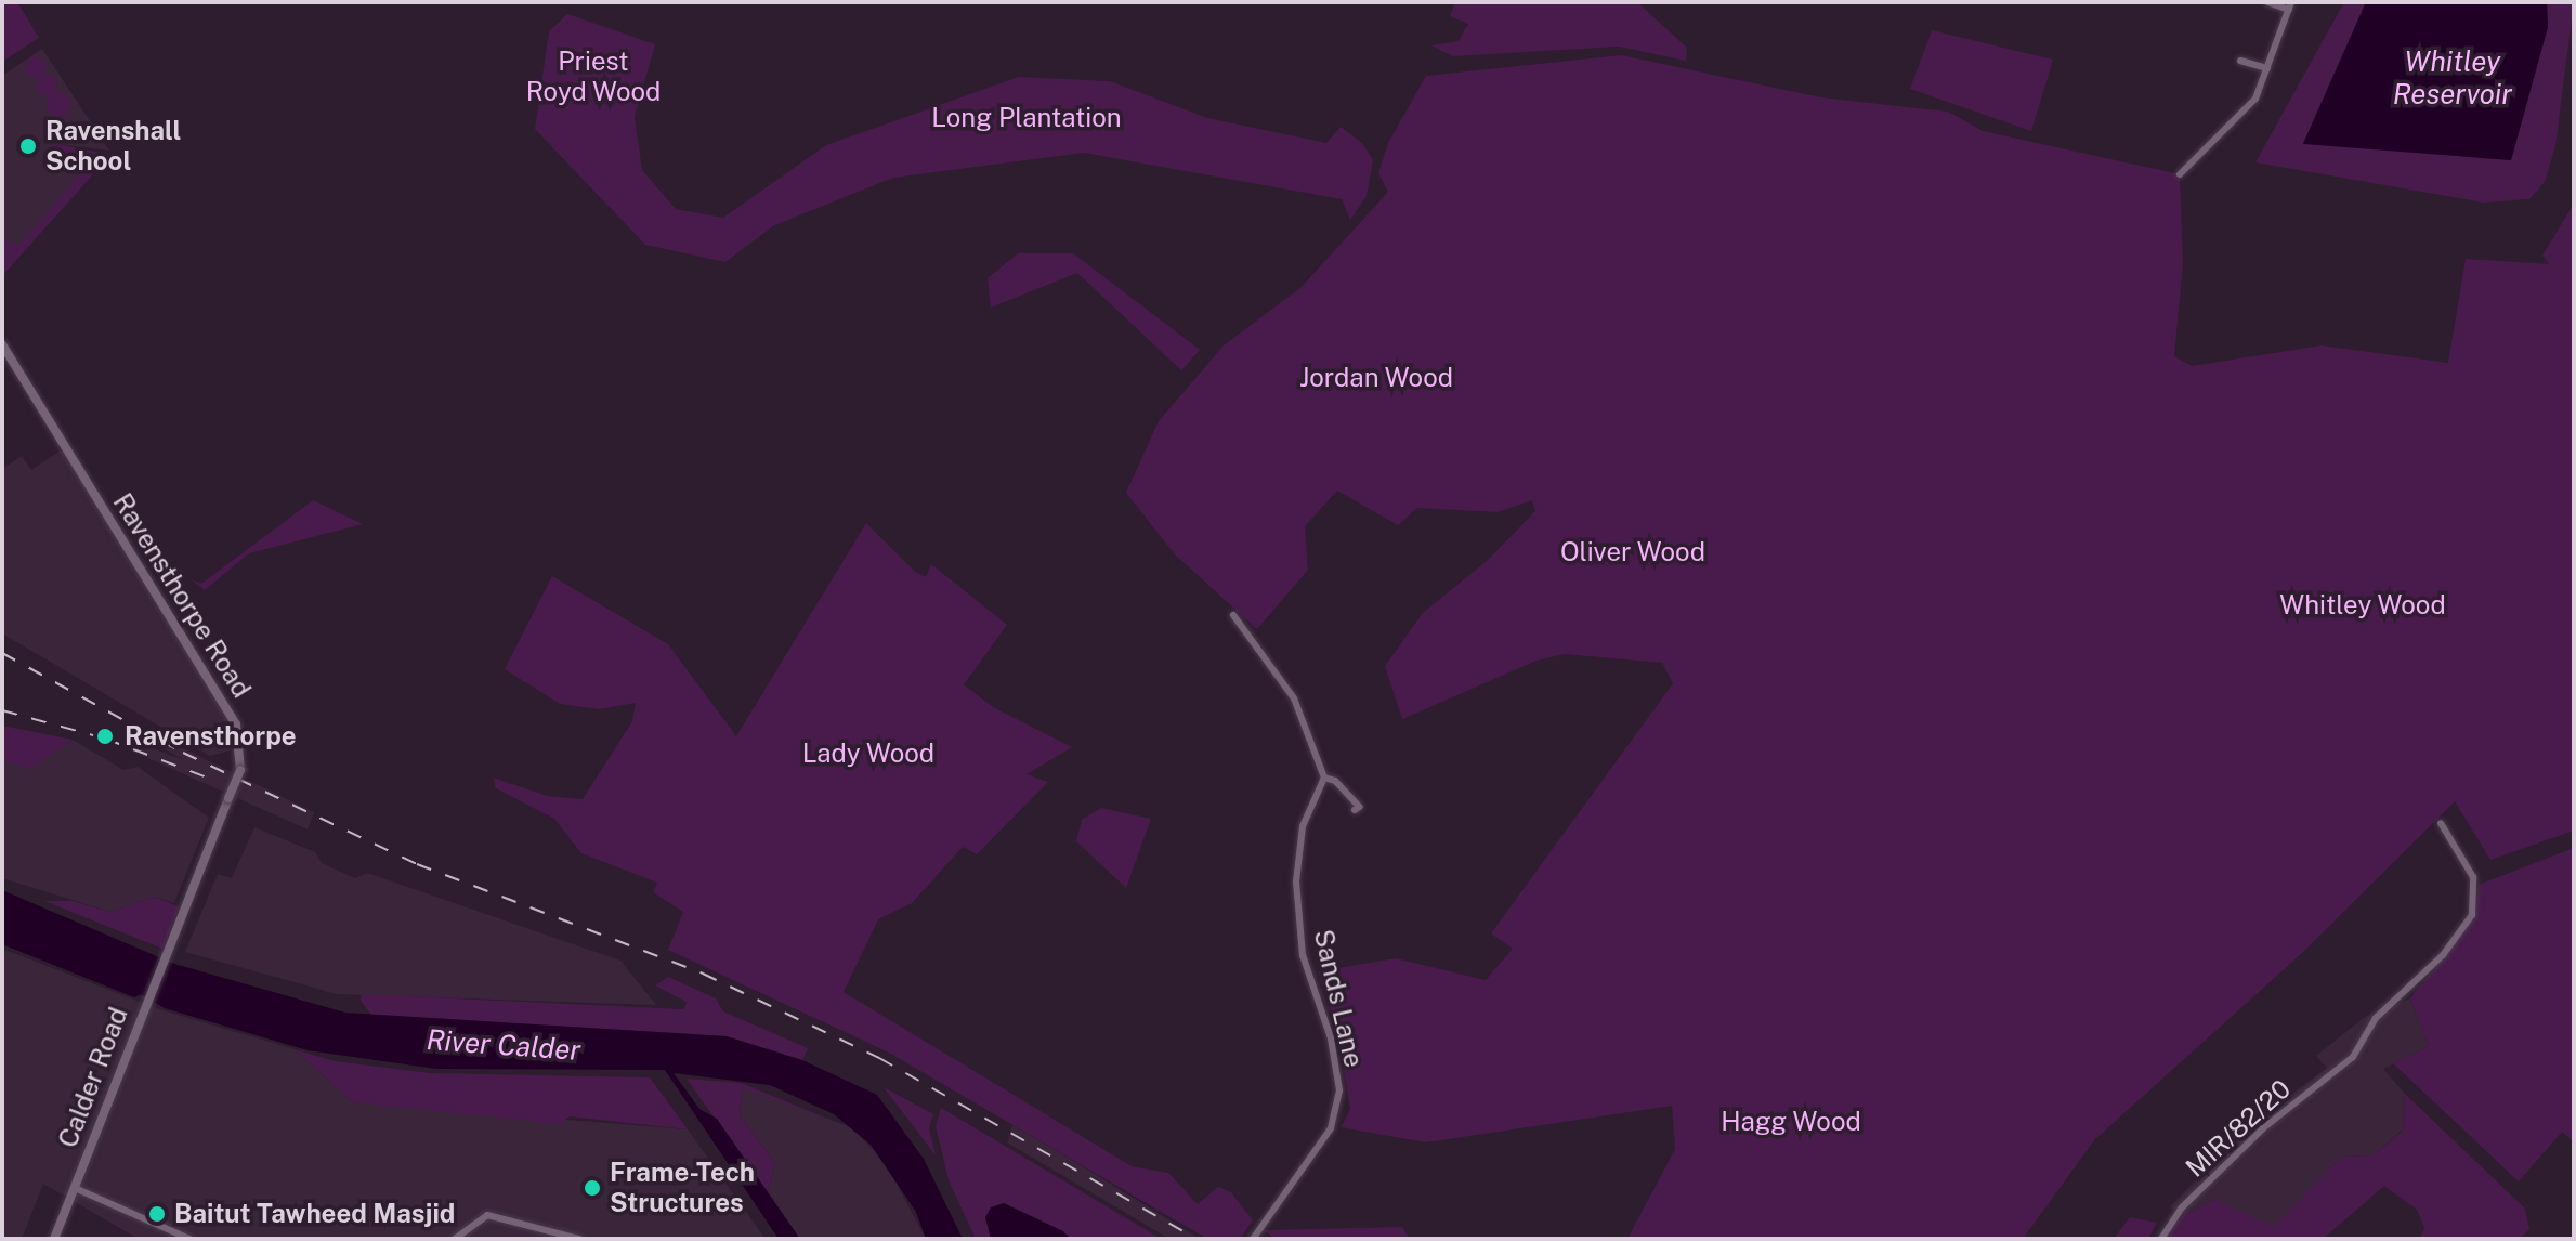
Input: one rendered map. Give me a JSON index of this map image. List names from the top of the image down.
{
  "streets": {
    "street": [
      "Ravensthorpe Road",
      "Sands Lane",
      "Calder Road",
      "MIR/82/20"
    ]
  },
  "crossings": [
    ["Ravensthorpe Road", "Calder Road"]
  ],
  "water": ["Whitley Reservoir", "River Calder"],
  "parks": [
    "Priest Royd Wood",
    "Long Plantation",
    "Jordan Wood",
    "Oliver Wood",
    "Whitley Wood",
    "Lady Wood",
    "Hagg Wood"
  ],
  "places": [
    "Ravenshall School",
    "Ravensthorpe",
    "Frame-Tech Structures",
    "Baitut Tawheed Masjid"
  ]
}
